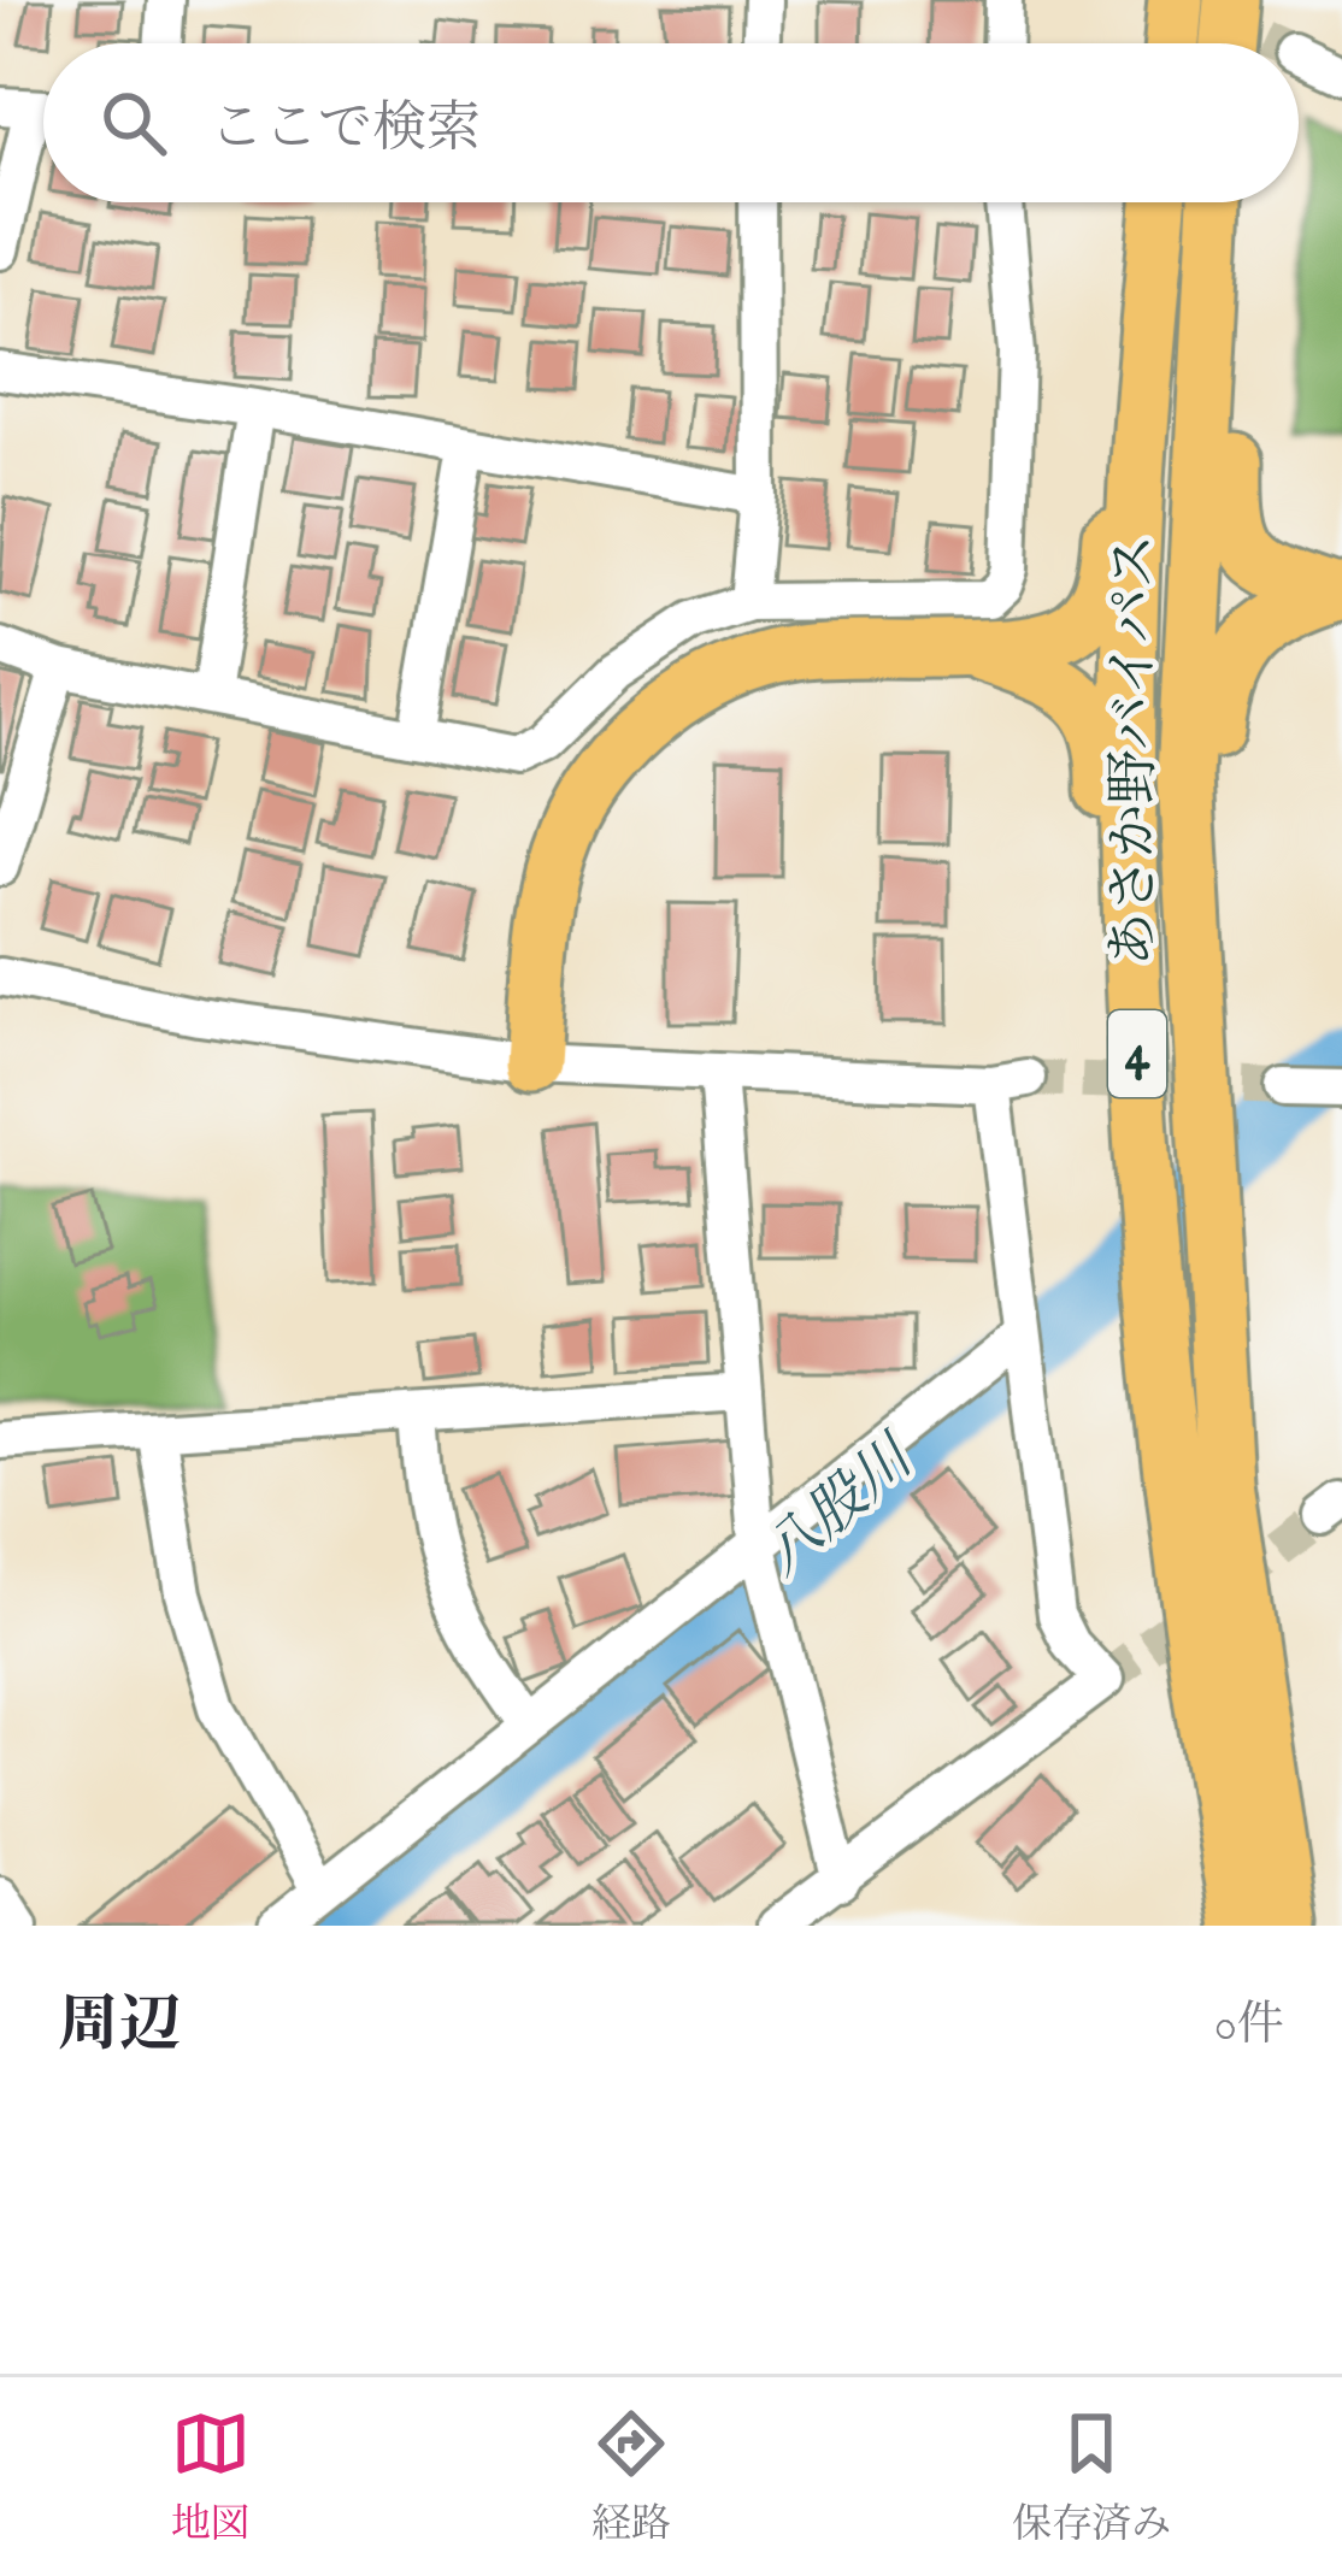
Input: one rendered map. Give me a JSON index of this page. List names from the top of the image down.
{
  "streets": {
    "highway": ["あさか野バイパス", "4"]
  },
  "water": ["八股川"],
  "page": {
    "search": "ここで検索",
    "heading": ["周辺", "0件"],
    "nav": ["地図", "経路", "保存済み"]
  }
}
